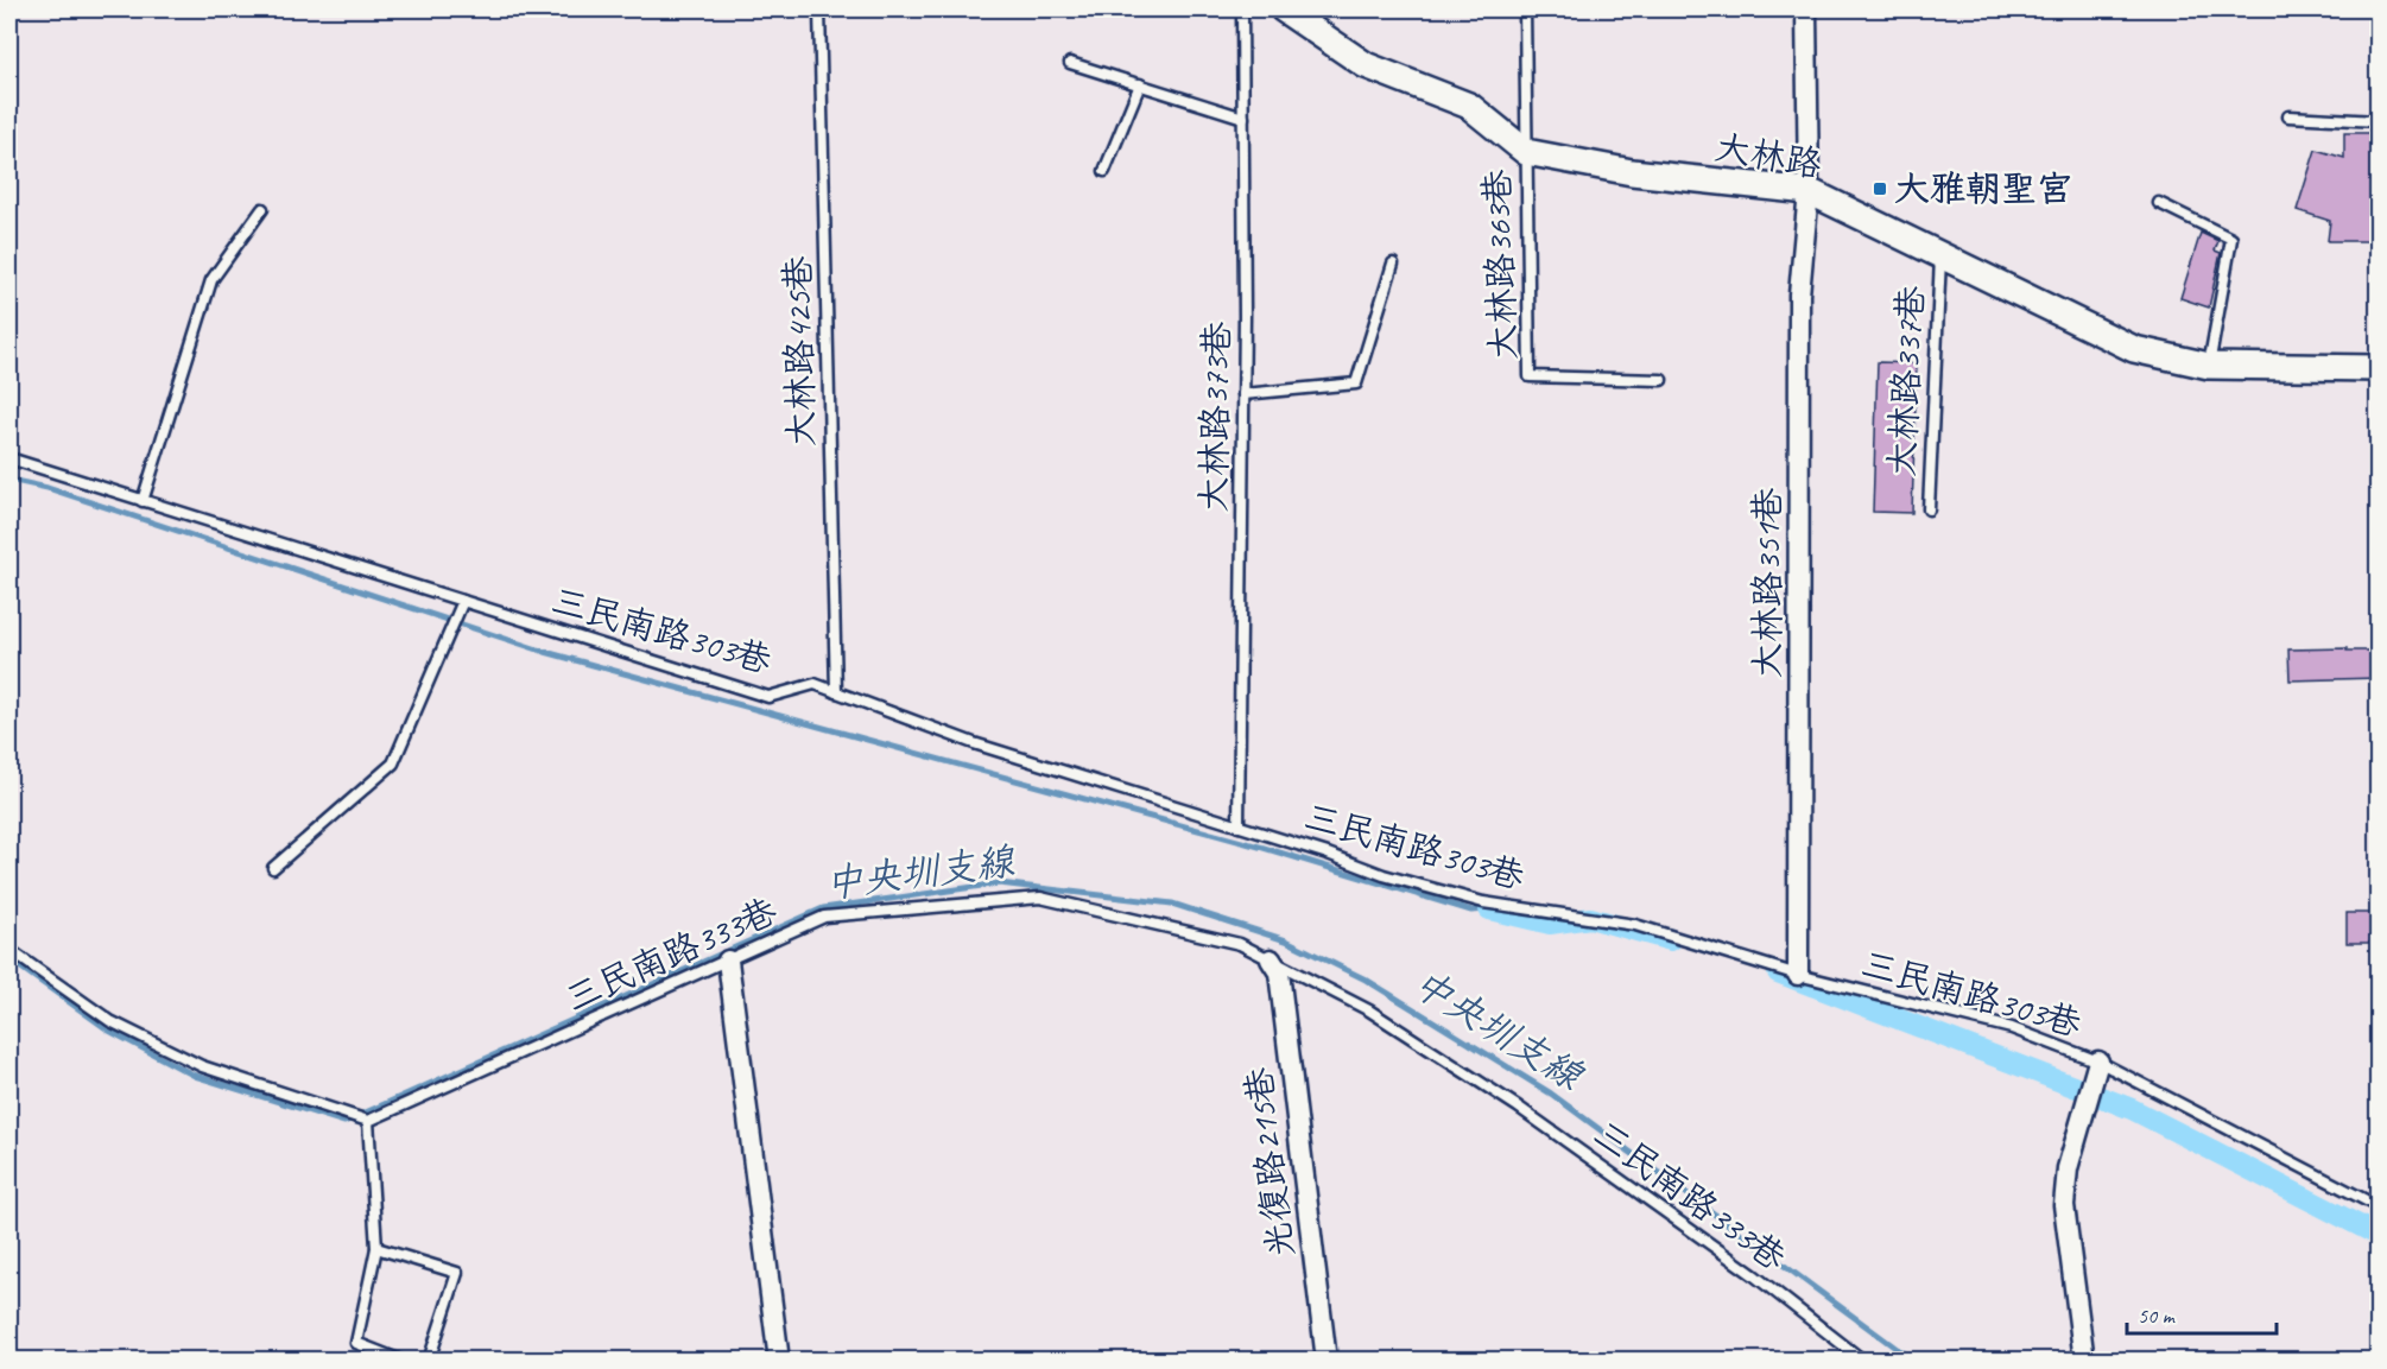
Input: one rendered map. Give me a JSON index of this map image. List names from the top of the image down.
{
  "streets": {
    "street": ["大林路", "大林路351巷", "光復路215巷"],
    "lane": [
      "大林路363巷",
      "大林路425巷",
      "大林路337巷",
      "大林路373巷",
      "三民南路303巷",
      "三民南路333巷"
    ]
  },
  "crossings": [
    ["大林路", "大林路363巷"],
    ["大林路", "大林路337巷"],
    ["大林路", "大林路351巷"],
    ["大林路425巷", "三民南路303巷"],
    ["大林路373巷", "三民南路303巷"],
    ["大林路351巷", "三民南路303巷"],
    ["三民南路333巷", "光復路215巷"]
  ],
  "water": ["中央圳支線"],
  "places": {
    "transit": ["大雅朝聖宮"]
  },
  "scale_bar": "50 m"
}
